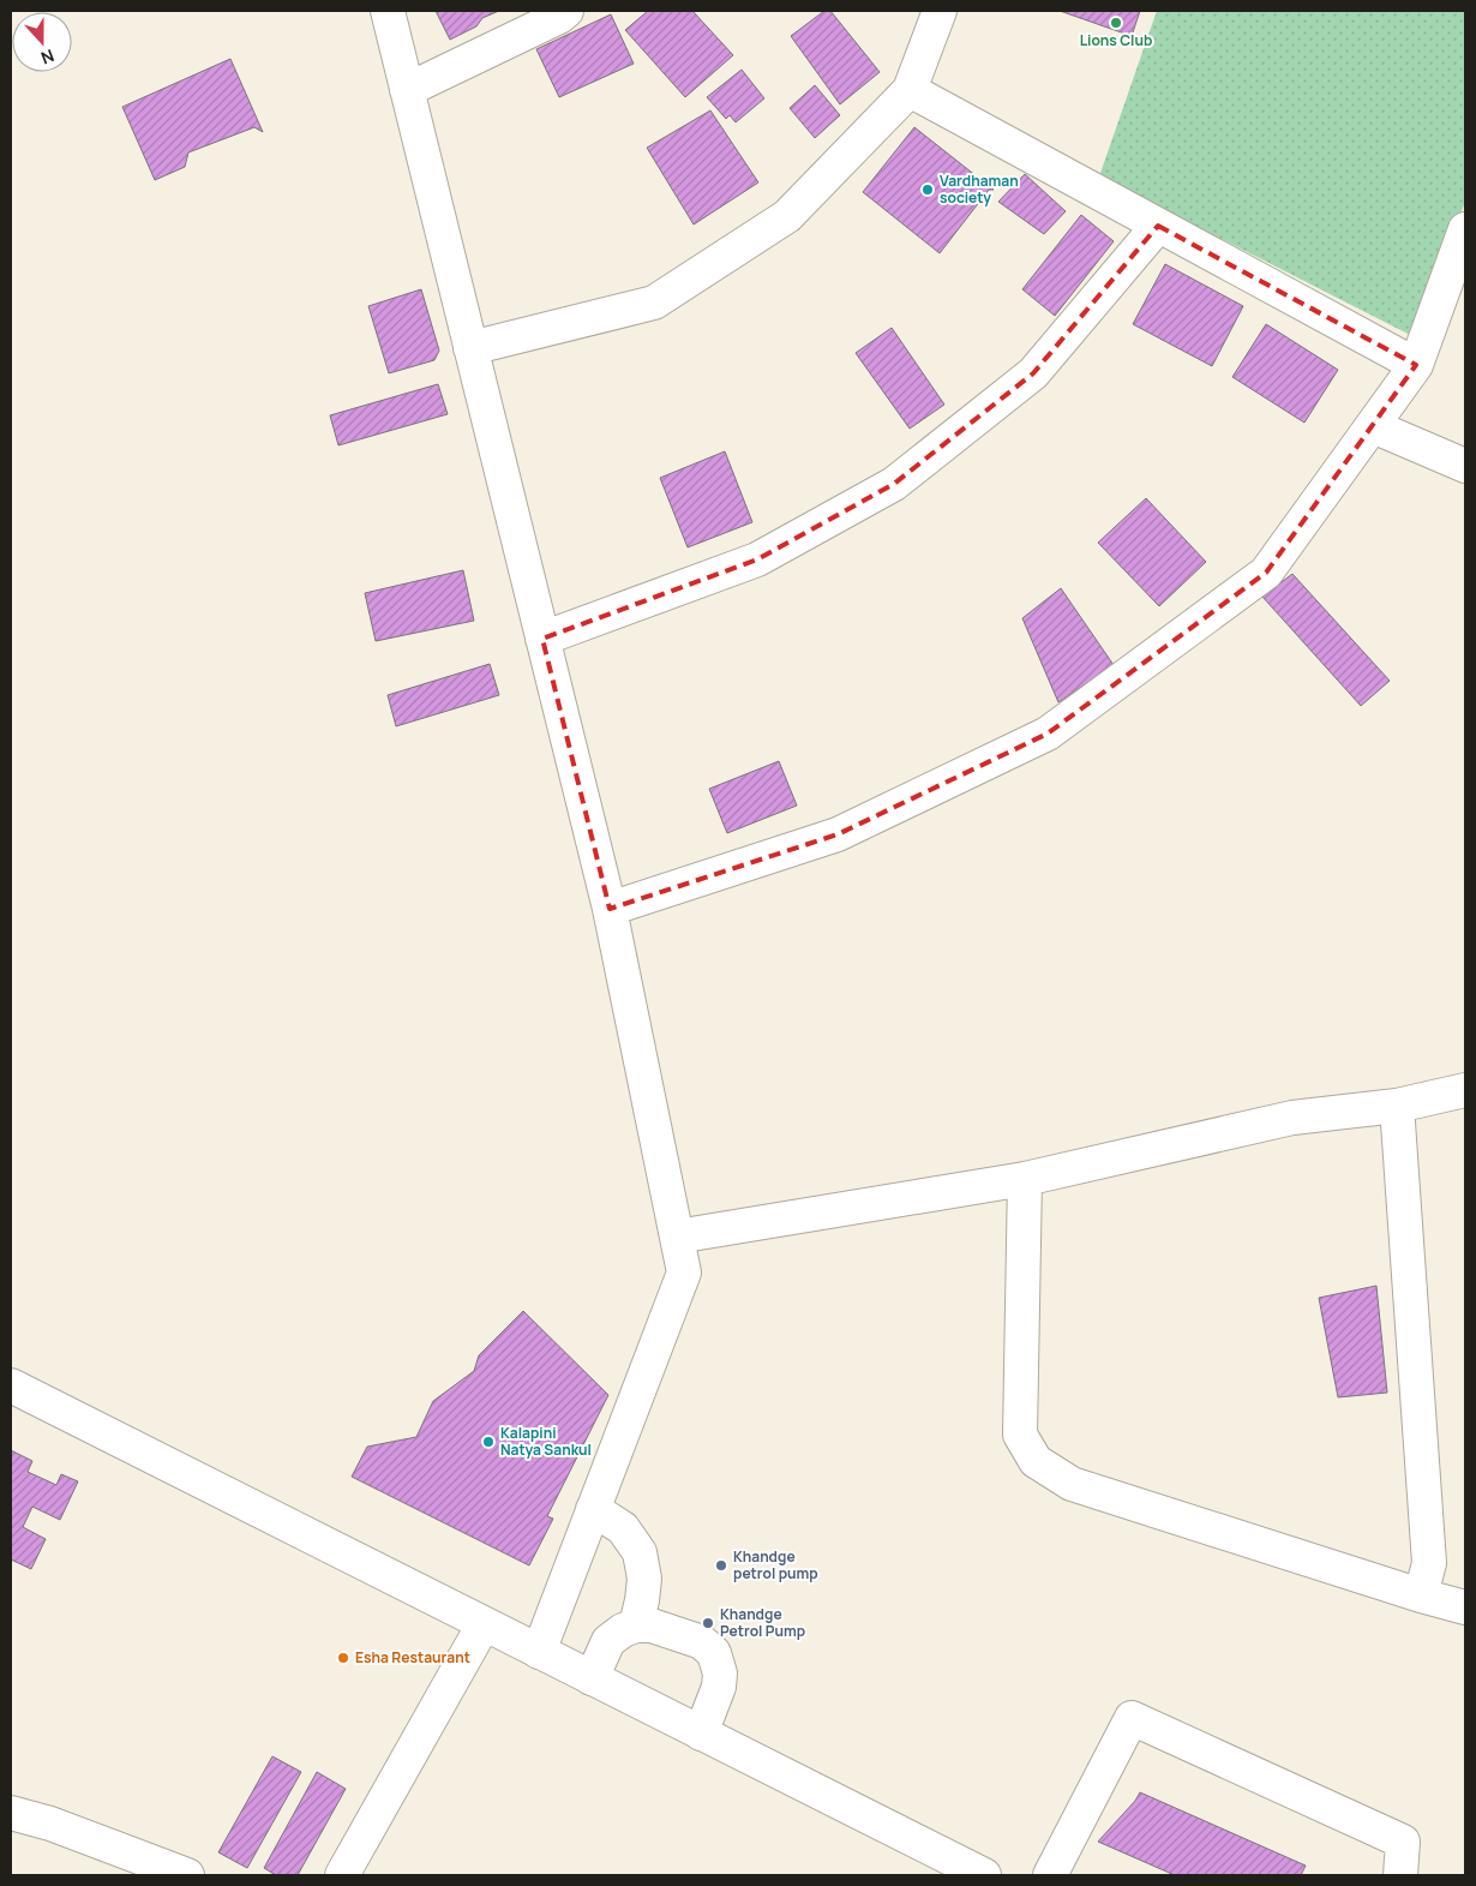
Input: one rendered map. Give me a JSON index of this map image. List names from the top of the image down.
{
  "places": [
    "Lions Club",
    "Vardhaman society",
    "Kalapini Natya Sankul",
    "Khandge petrol pump",
    "Khandge Petrol Pump",
    "Esha Restaurant"
  ],
  "north": "bottom"
}
